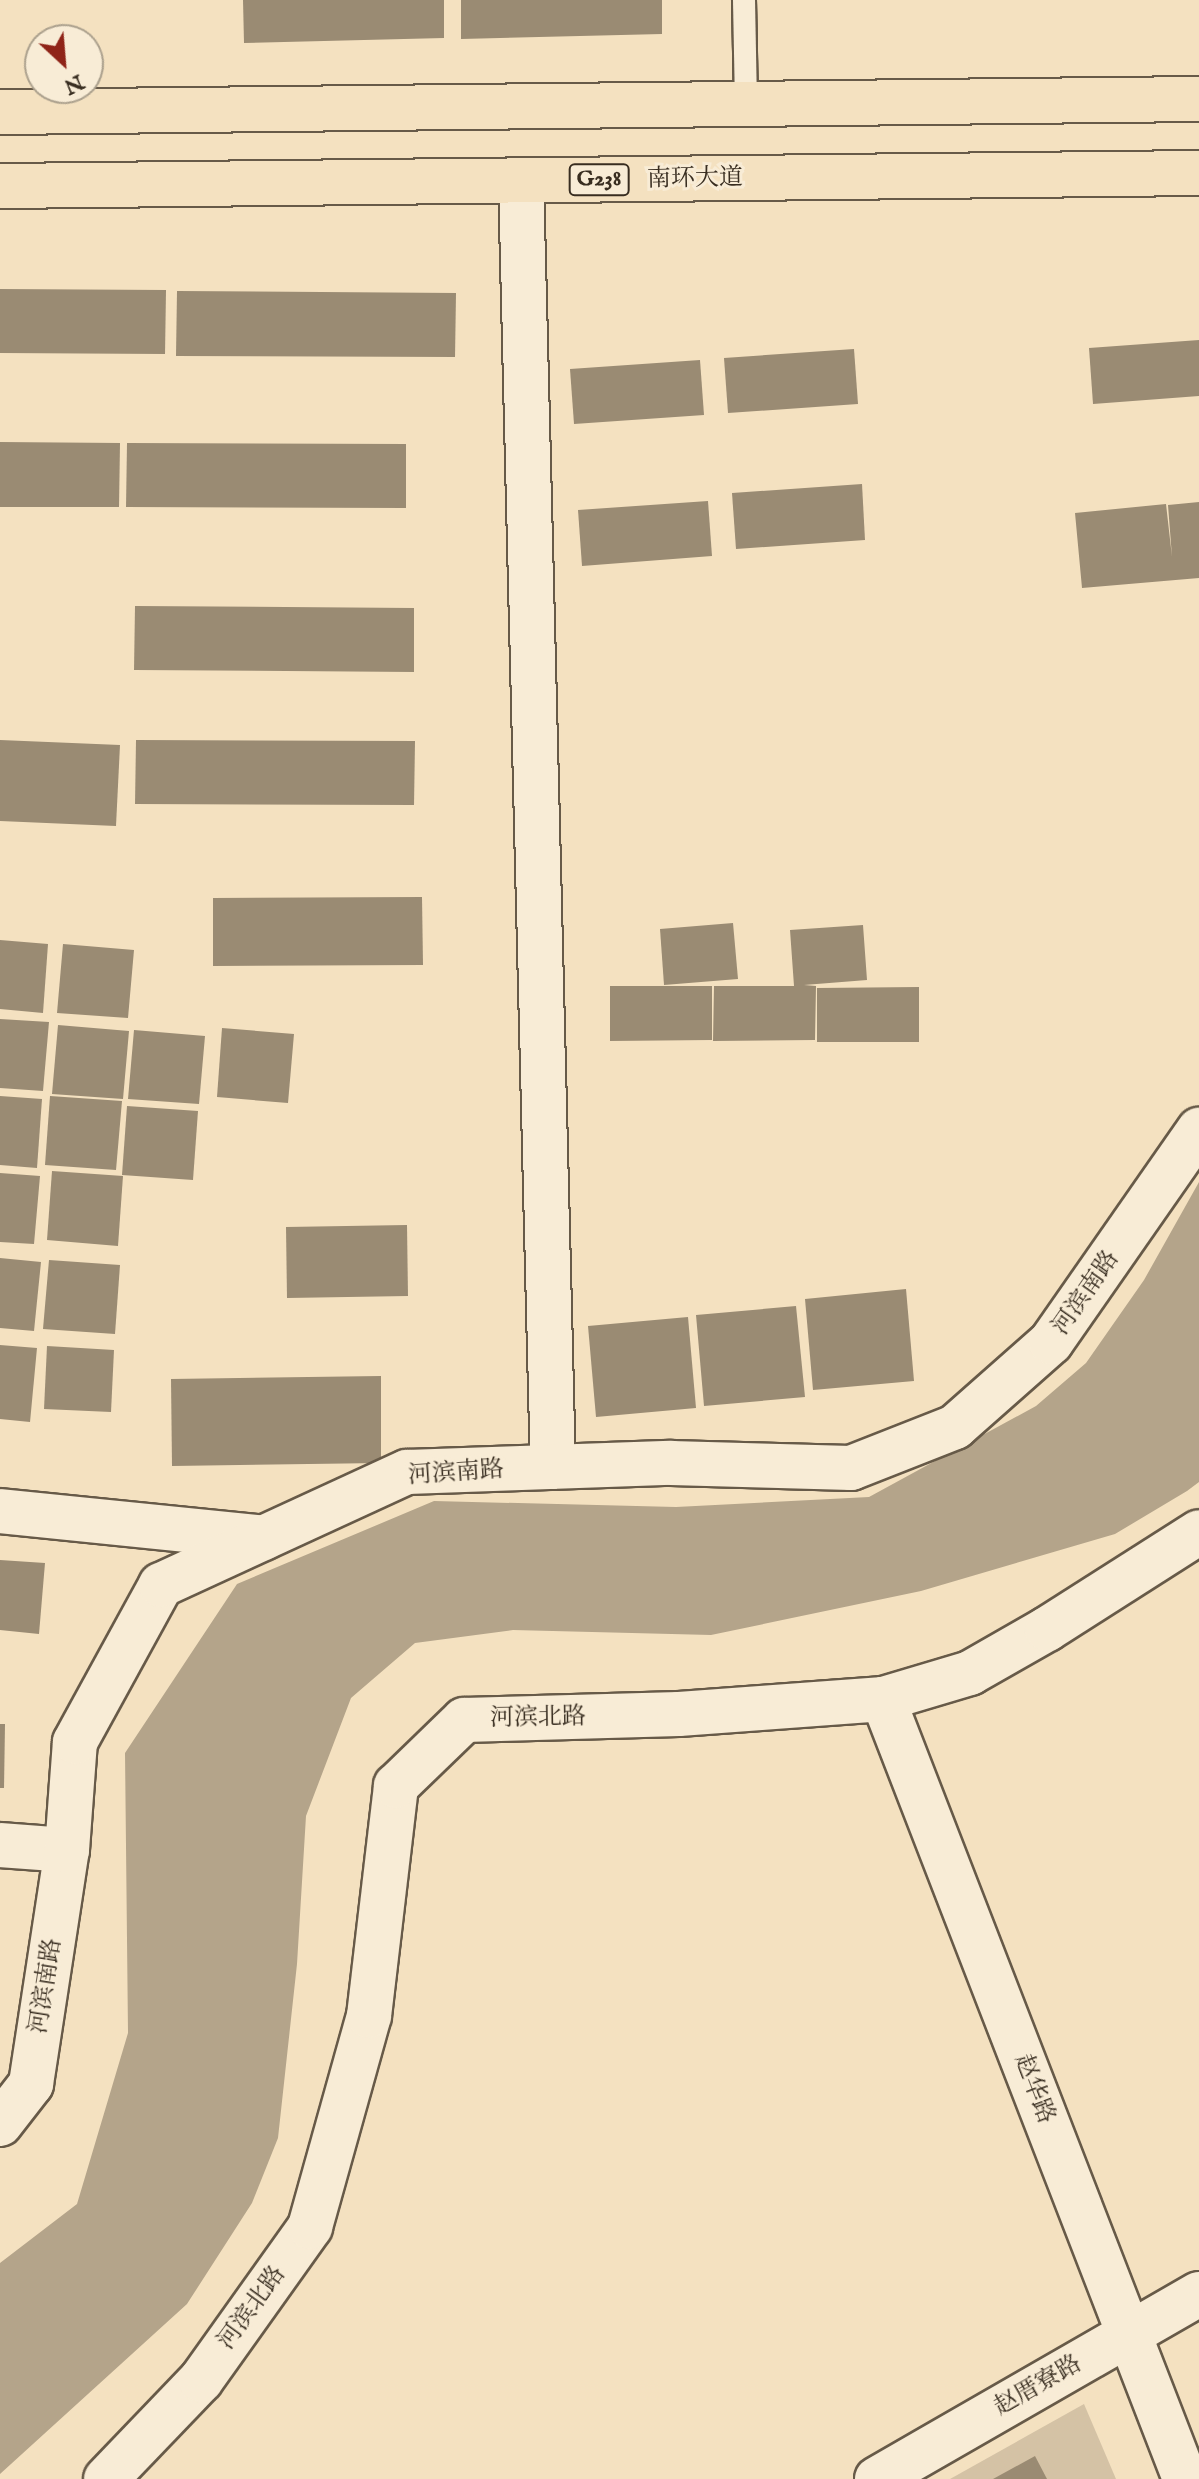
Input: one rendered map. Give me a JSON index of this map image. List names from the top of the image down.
{
  "streets": {
    "highway": ["南环大道", "G238"],
    "street": [
      "河滨南路",
      "河滨北路",
      "赵华路",
      "赵厝寮路"
    ]
  },
  "crossings": [
    ["河滨北路", "赵华路"],
    ["赵华路", "赵厝寮路"]
  ],
  "north": "bottom right"
}
